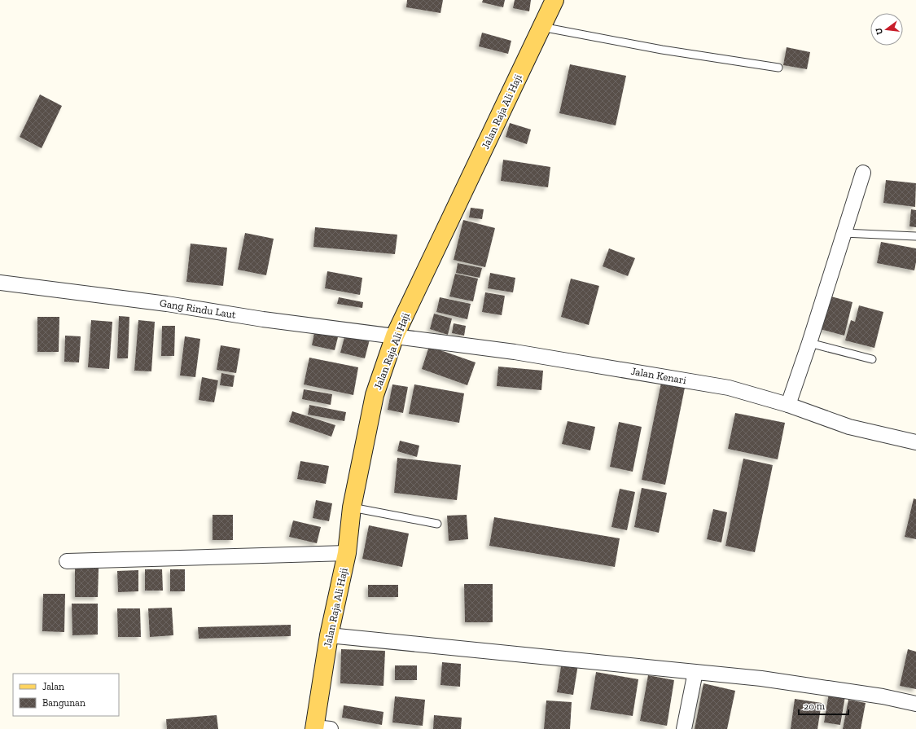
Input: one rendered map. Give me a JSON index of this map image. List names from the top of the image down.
{
  "streets": {
    "main road": ["Jalan Raja Ali Haji"],
    "street": ["Gang Rindu Laut", "Jalan Kenari"]
  },
  "crossings": [
    ["Jalan Raja Ali Haji", "Gang Rindu Laut"],
    ["Jalan Raja Ali Haji", "Jalan Kenari"],
    ["Gang Rindu Laut", "Jalan Kenari"]
  ],
  "legend": ["Jalan", "Bangunan"],
  "scale_bar": "20 m",
  "north": "left"
}
